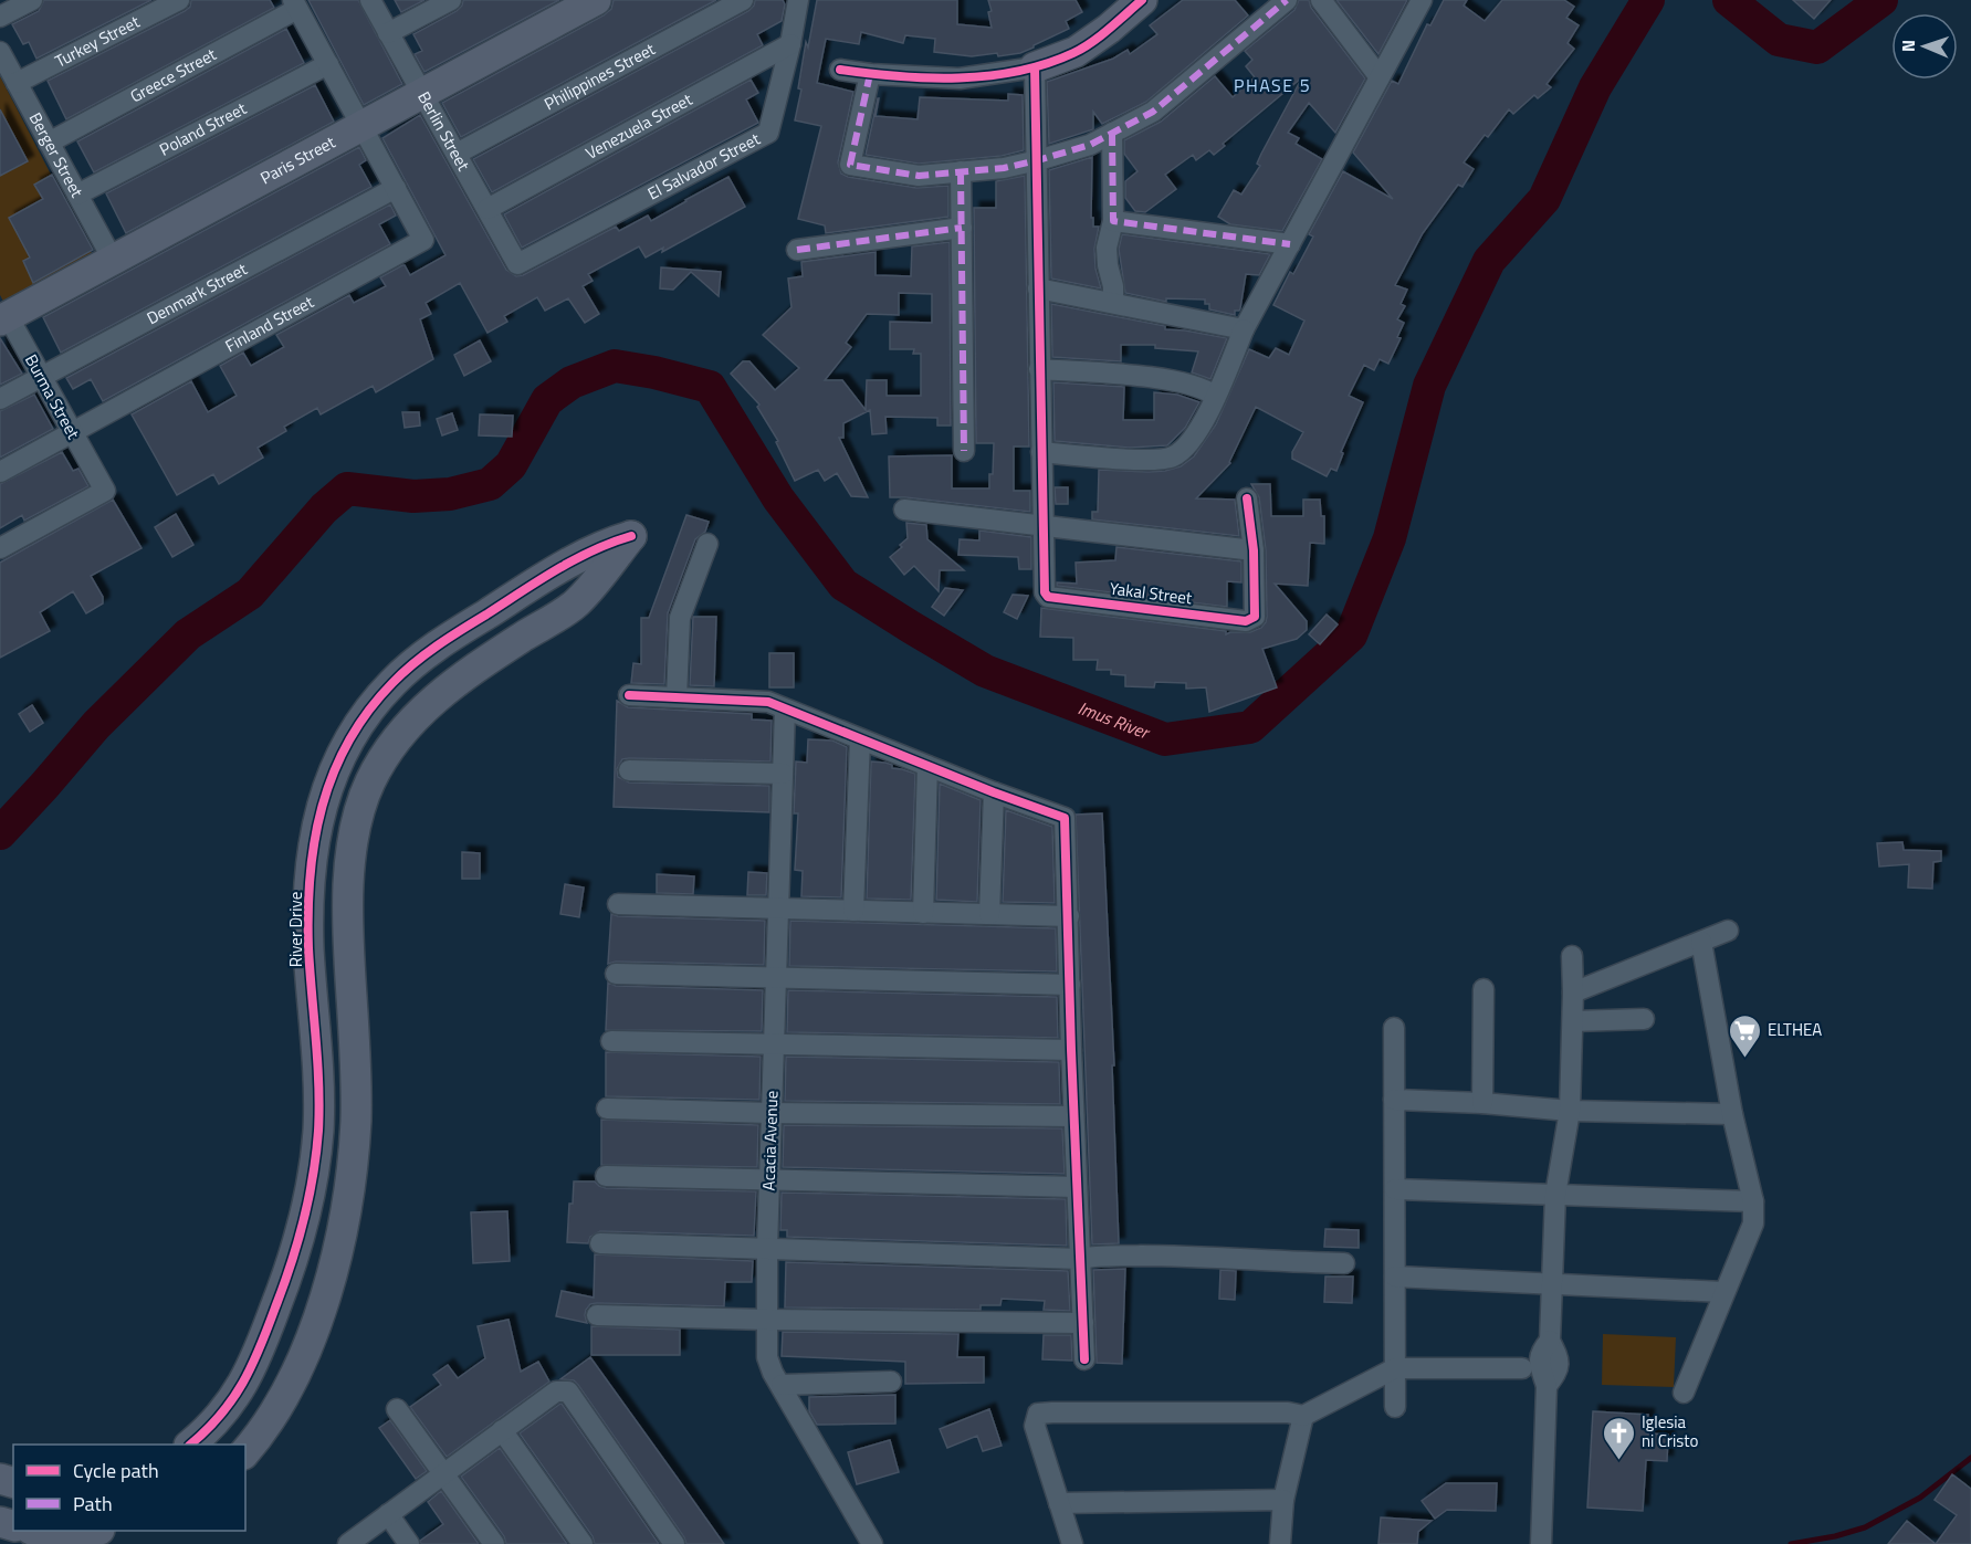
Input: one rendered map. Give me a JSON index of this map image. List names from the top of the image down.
{
  "streets": {
    "street": [
      "Turkey Street",
      "Greece Street",
      "Philippines Street",
      "Venezuela Street",
      "Poland Street",
      "Berlin Street",
      "Berger Street",
      "Paris Street",
      "El Salvador Street",
      "Denmark Street",
      "Finland Street",
      "Burma Street",
      "Yakal Street",
      "River Drive",
      "Acacia Avenue"
    ]
  },
  "crossings": [
    ["Turkey Street", "Berger Street"],
    ["Greece Street", "Berger Street"],
    ["Greece Street", "Finland Street"],
    ["Philippines Street", "Berlin Street"],
    ["Venezuela Street", "Berlin Street"],
    ["Venezuela Street", "El Salvador Street"],
    ["Poland Street", "Berger Street"],
    ["Poland Street", "Finland Street"],
    ["Berlin Street", "Paris Street"],
    ["Berlin Street", "El Salvador Street"],
    ["Berger Street", "Paris Street"],
    ["Paris Street", "Finland Street"],
    ["Paris Street", "Burma Street"],
    ["Denmark Street", "Finland Street"],
    ["Denmark Street", "Burma Street"],
    ["Finland Street", "Burma Street"]
  ],
  "districts": ["PHASE 5"],
  "water": ["Imus River"],
  "places": {
    "supermarket": ["ELTHEA"],
    "church": ["Iglesia ni Cristo"]
  },
  "legend": ["Cycle path", "Path"],
  "north": "left"
}
